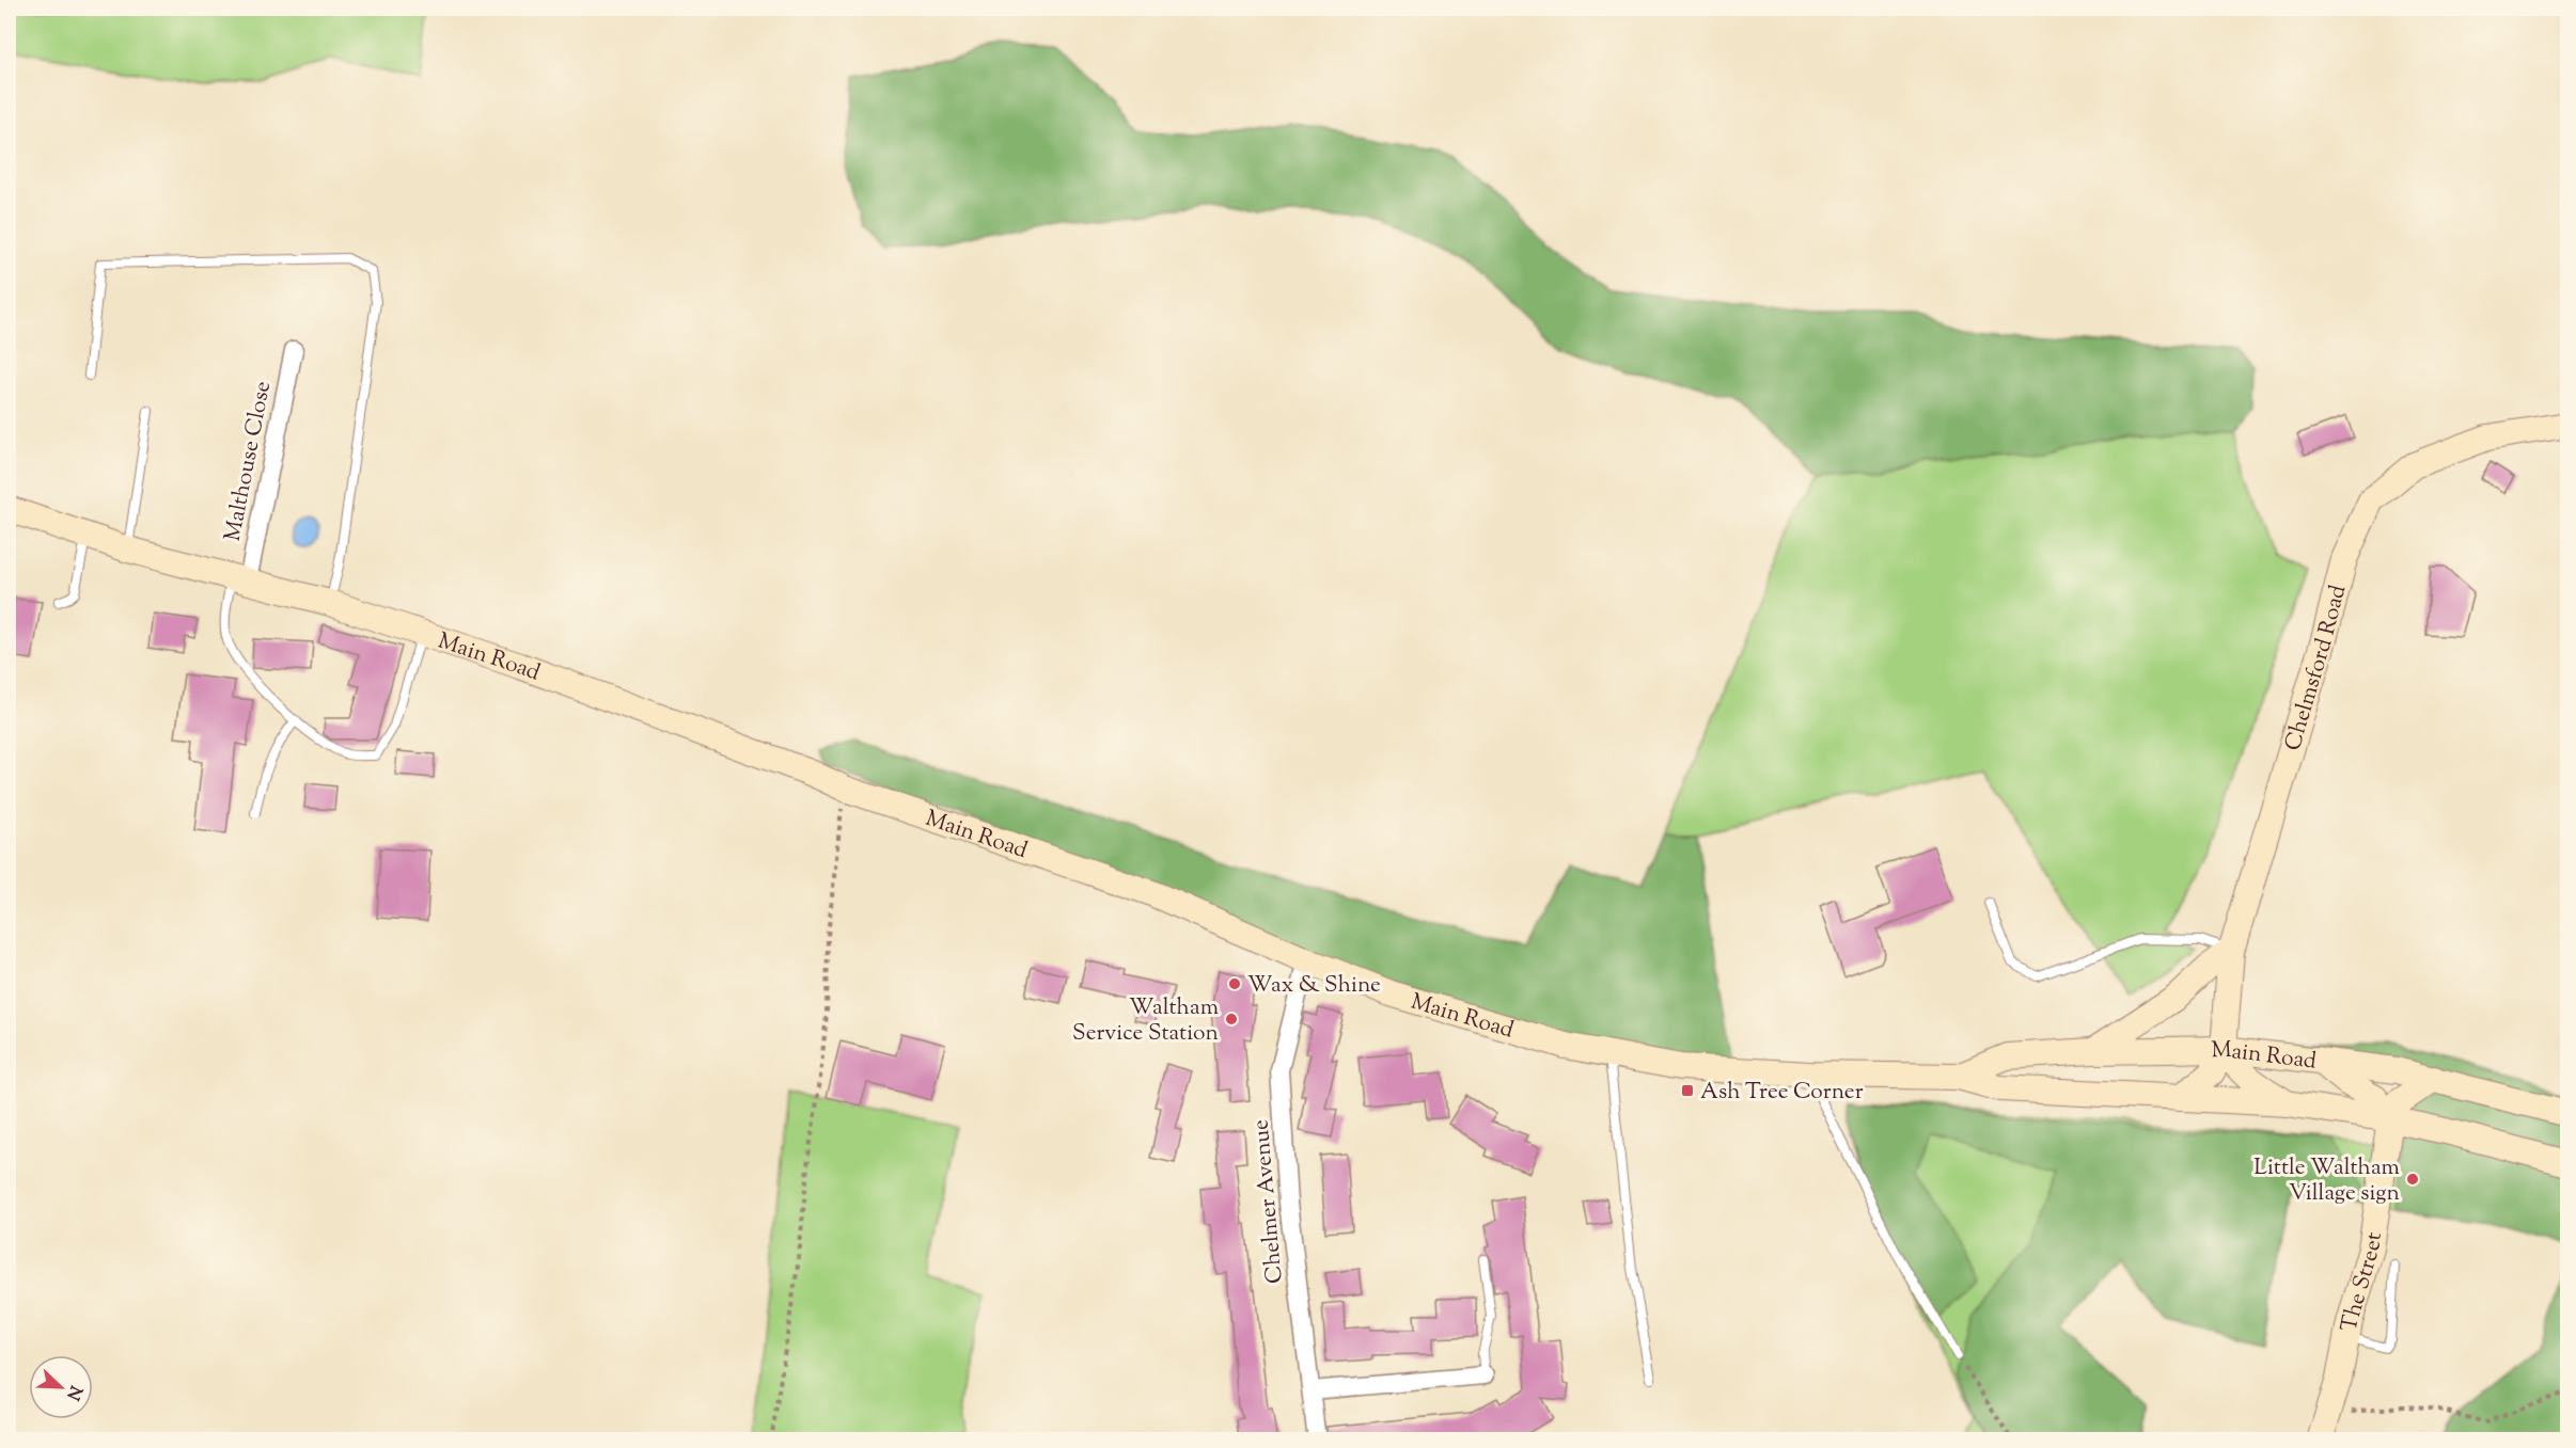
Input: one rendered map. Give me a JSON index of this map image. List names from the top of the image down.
{
  "streets": {
    "main road": ["Main Road", "Chelmsford Road", "The Street"],
    "street": ["Malthouse Close", "Chelmer Avenue"]
  },
  "crossings": [
    ["Malthouse Close", "Main Road"],
    ["Main Road", "Chelmsford Road"],
    ["Main Road", "Chelmer Avenue"],
    ["Main Road", "The Street"]
  ],
  "places": {
    "other": ["Wax & Shine", "Waltham Service Station", "Little Waltham Village sign"],
    "transit": ["Ash Tree Corner"]
  },
  "north": "bottom right"
}
